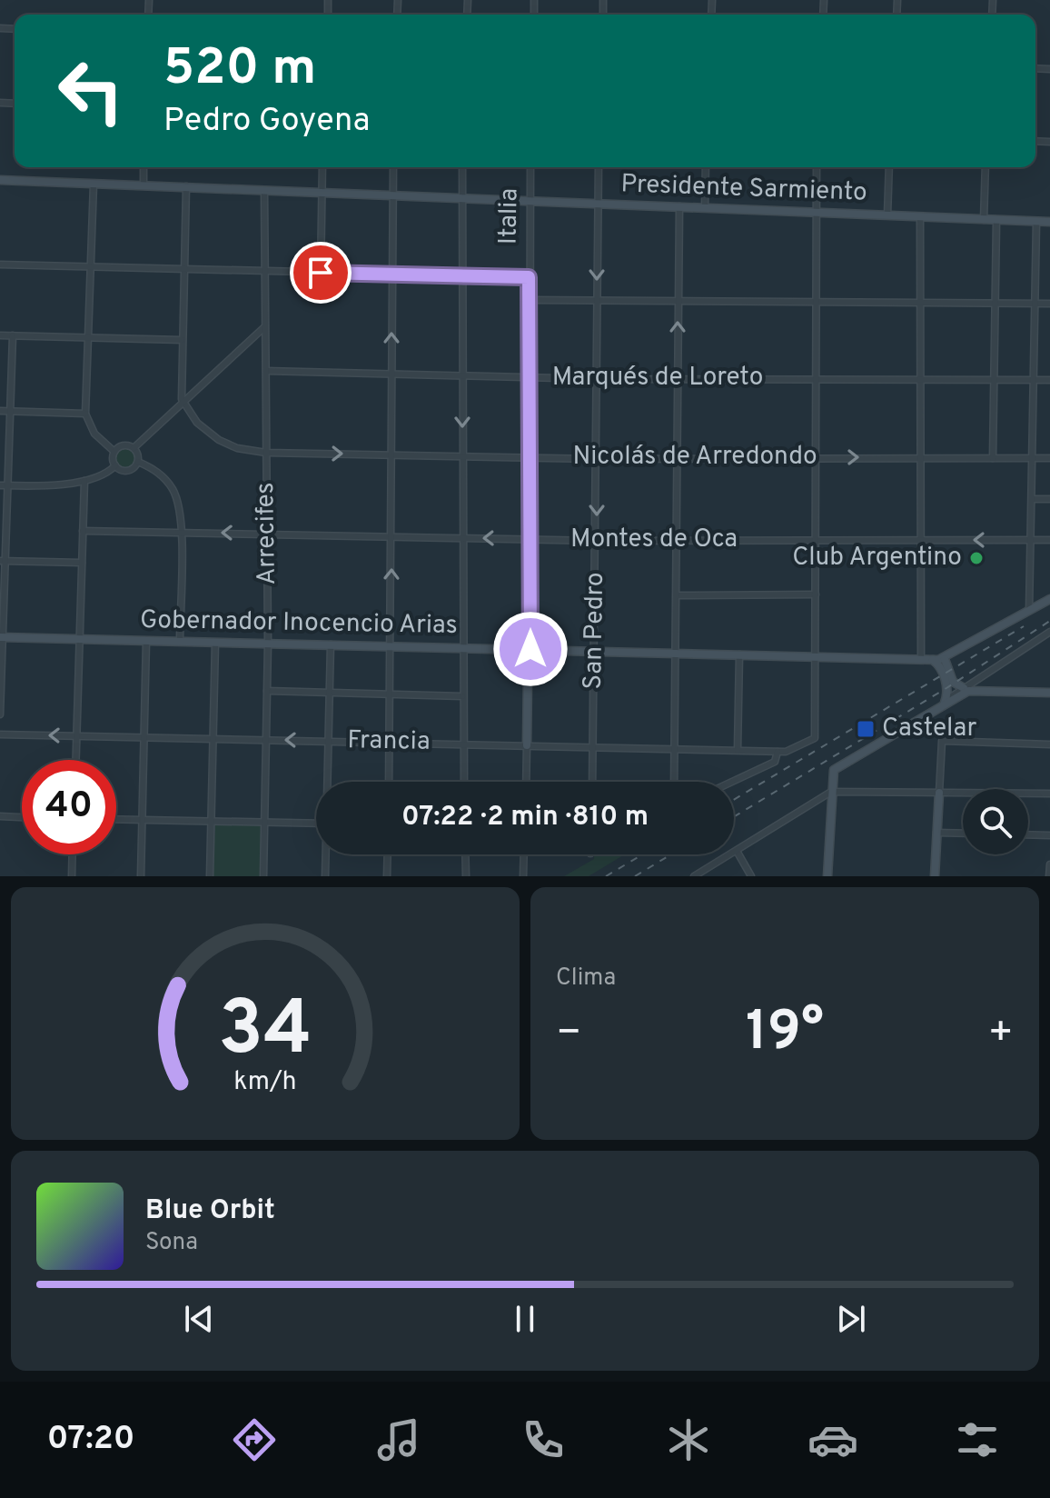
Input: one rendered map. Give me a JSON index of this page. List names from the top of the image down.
{
  "streets": {
    "street": [
      "Presidente Sarmiento",
      "Italia",
      "Marqués de Loreto",
      "Nicolás de Arredondo",
      "Arrecifes",
      "Montes de Oca",
      "Gobernador Inocencio Arias",
      "San Pedro",
      "Francia"
    ]
  },
  "crossings": [
    ["Presidente Sarmiento", "Italia"],
    ["Presidente Sarmiento", "Arrecifes"],
    ["Presidente Sarmiento", "San Pedro"],
    ["Italia", "Marqués de Loreto"],
    ["Italia", "Nicolás de Arredondo"],
    ["Italia", "Montes de Oca"],
    ["Italia", "Gobernador Inocencio Arias"],
    ["Italia", "Francia"],
    ["Marqués de Loreto", "Arrecifes"],
    ["Marqués de Loreto", "San Pedro"],
    ["Nicolás de Arredondo", "Arrecifes"],
    ["Nicolás de Arredondo", "San Pedro"],
    ["Arrecifes", "Montes de Oca"],
    ["Arrecifes", "Gobernador Inocencio Arias"],
    ["Arrecifes", "Francia"],
    ["Montes de Oca", "San Pedro"],
    ["Gobernador Inocencio Arias", "San Pedro"],
    ["San Pedro", "Francia"]
  ],
  "places": {
    "other": ["Club Argentino"],
    "transit": ["Castelar"]
  },
  "page": {
    "turn": ["520 m", "Pedro Goyena"],
    "limit": "40",
    "trip": "07:22 · 2 min · 810 m",
    "tile": "Clima",
    "heat": ["−", "19°", "+"],
    "song": ["Blue Orbit", "Sona"],
    "tabs": "07:20",
    "gauge": ["34", "km/h"]
  }
}
